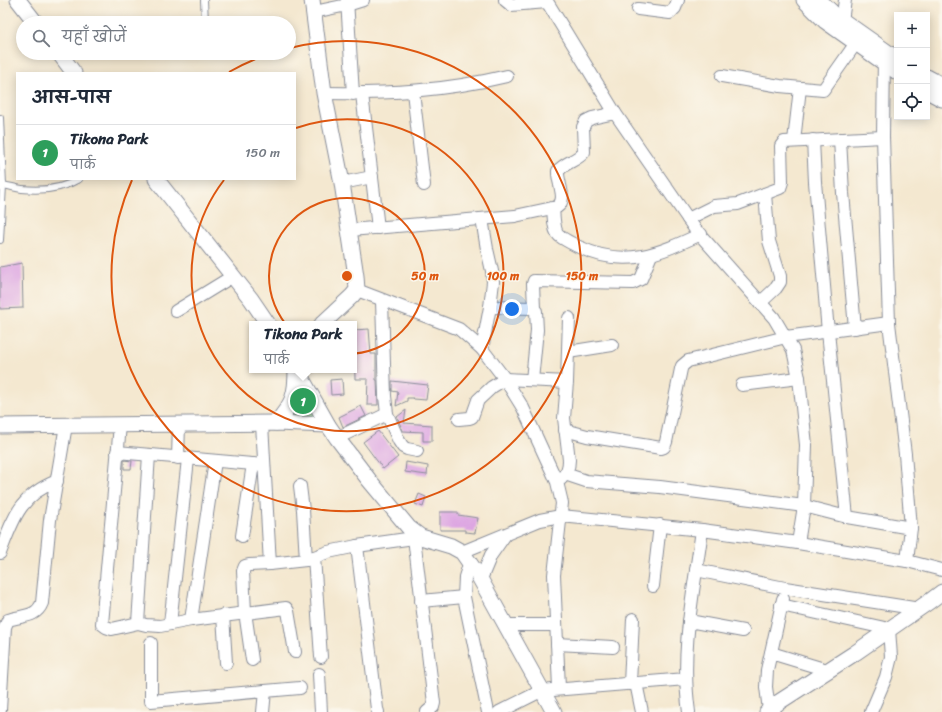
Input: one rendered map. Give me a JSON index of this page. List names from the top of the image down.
{
  "page": {
    "map_buttons": ["+", "−"],
    "search": "यहाँ खोजें",
    "heading": "आस-पास",
    "list": [
      {
        "mark": "1",
        "name": "Tikona Park",
        "note": "पार्क",
        "value": "150 m"
      }
    ],
    "popup": ["Tikona Park", "पार्क"],
    "pins": "1"
  },
  "rings": ["50 m", "100 m", "150 m"]
}
